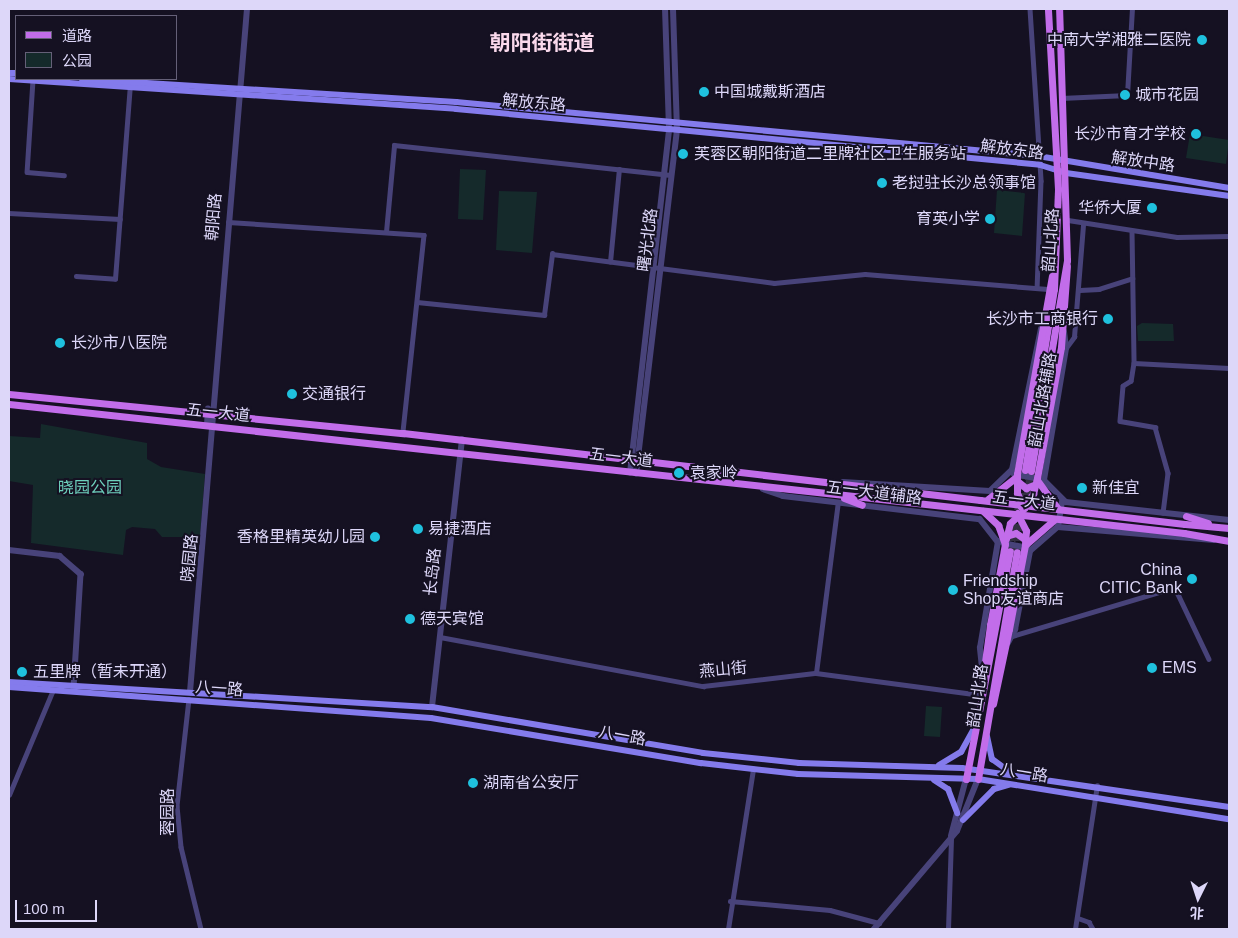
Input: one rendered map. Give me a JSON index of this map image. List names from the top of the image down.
{
  "streets": {
    "main road": [
      "解放东路",
      "解放中路",
      "韶山北路",
      "五一大道",
      "八一路"
    ],
    "street": [
      "朝阳路",
      "曙光北路",
      "韶山北路辅路",
      "五一大道辅路",
      "晓园路",
      "长岛路",
      "燕山街",
      "蓉园路"
    ]
  },
  "crossings": [
    ["解放东路", "解放中路"],
    ["解放东路", "朝阳路"],
    ["解放东路", "曙光北路"],
    ["解放东路", "韶山北路"],
    ["解放中路", "韶山北路"],
    ["朝阳路", "五一大道"],
    ["朝阳路", "晓园路"],
    ["曙光北路", "五一大道"],
    ["韶山北路", "燕山街"],
    ["韶山北路", "八一路"],
    ["五一大道", "五一大道辅路"],
    ["五一大道", "晓园路"],
    ["五一大道", "长岛路"],
    ["晓园路", "八一路"],
    ["晓园路", "蓉园路"],
    ["长岛路", "燕山街"],
    ["长岛路", "八一路"],
    ["八一路", "蓉园路"]
  ],
  "districts": ["朝阳街街道"],
  "parks": ["晓园公园"],
  "places": [
    "中南大学湘雅二医院",
    "中国城戴斯酒店",
    "城市花园",
    "长沙市育才学校",
    "芙蓉区朝阳街道二里牌社区卫生服务站",
    "老挝驻长沙总领事馆",
    "华侨大厦",
    "育英小学",
    "长沙市工商银行",
    "长沙市八医院",
    "交通银行",
    "袁家岭",
    "新佳宜",
    "易捷酒店",
    "香格里精英幼儿园",
    "China CITIC Bank",
    "Friendship Shop友谊商店",
    "德天宾馆",
    "EMS",
    "五里牌（暂未开通）",
    "湖南省公安厅"
  ],
  "legend": ["道路", "公园"],
  "scale_bar": "100 m",
  "north": "bottom"
}
